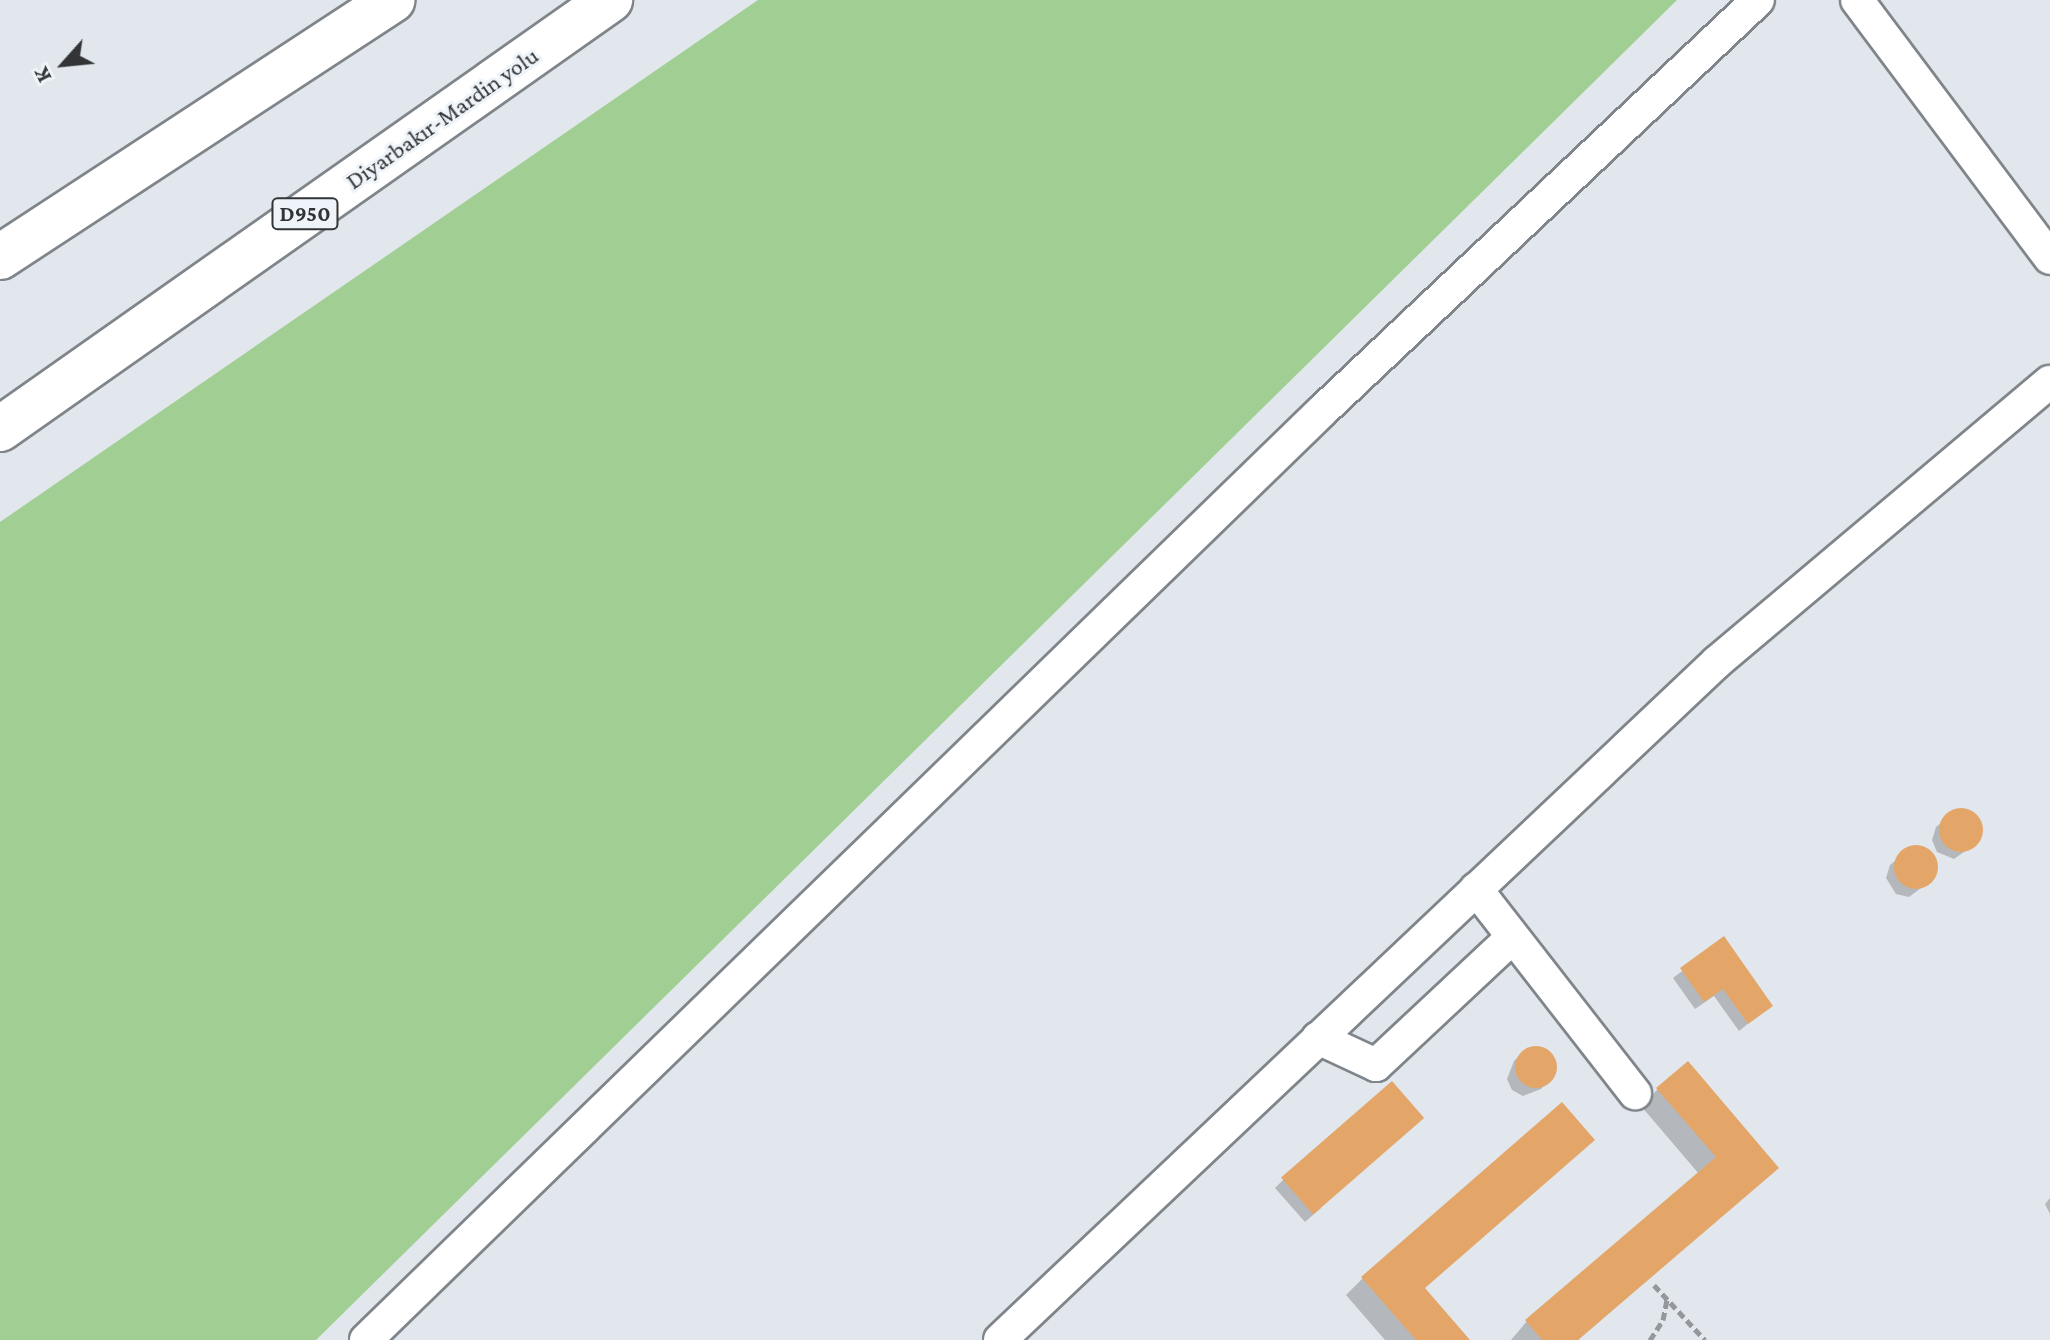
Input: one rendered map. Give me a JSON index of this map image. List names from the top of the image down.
{
  "streets": {
    "highway": ["Diyarbakır-Mardin yolu", "D950"]
  },
  "north": "bottom left"
}
